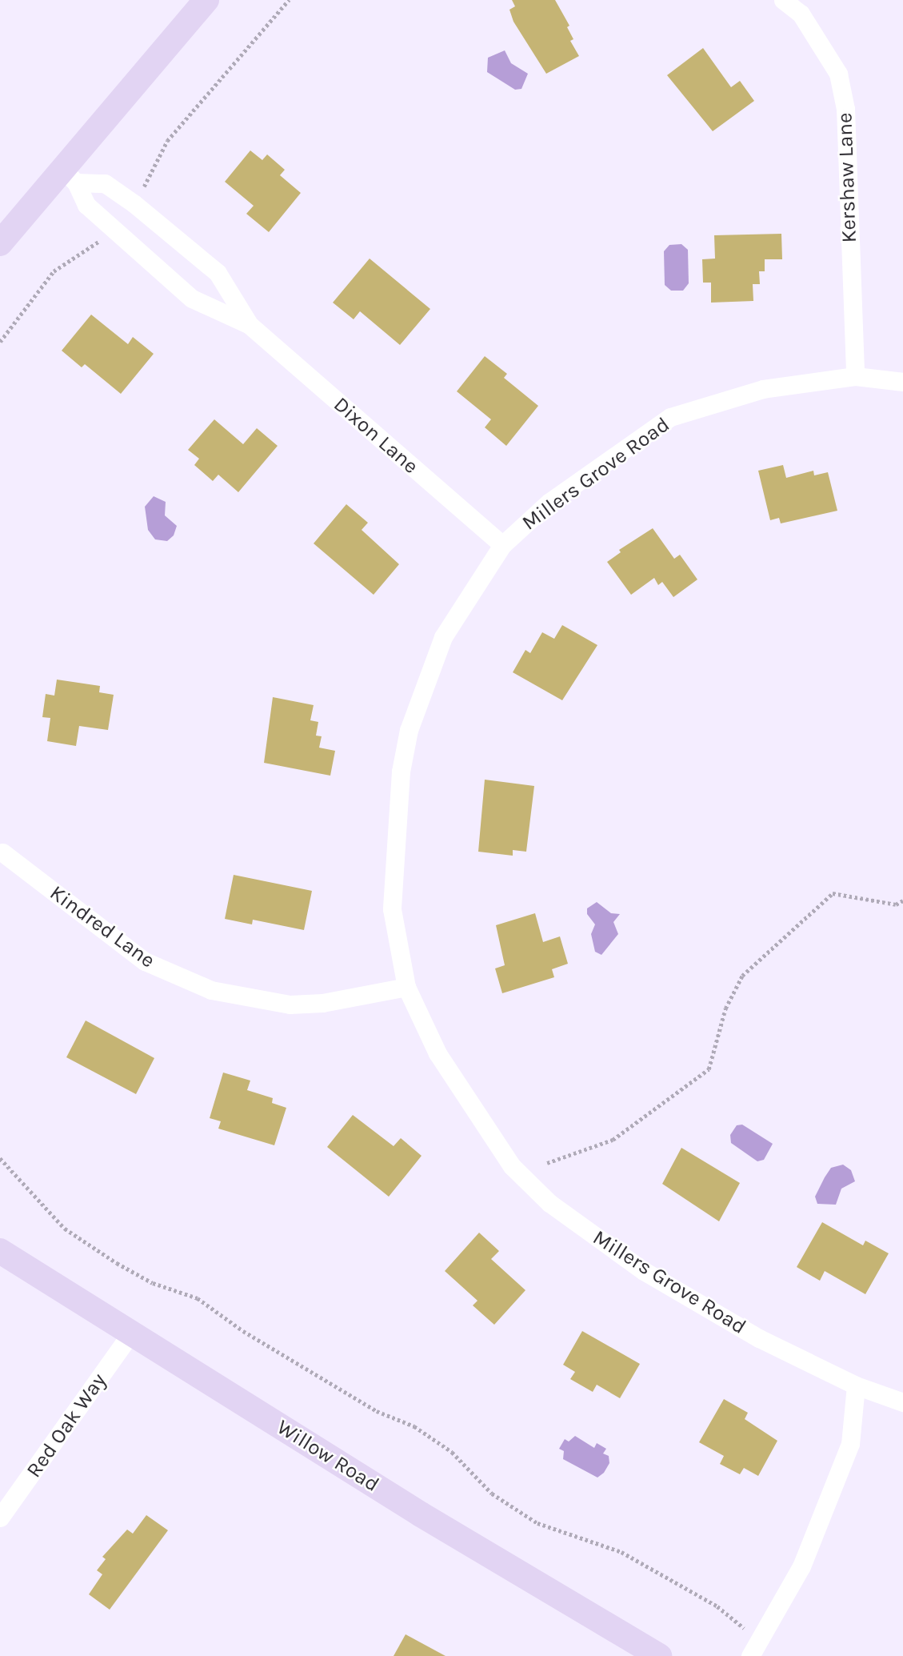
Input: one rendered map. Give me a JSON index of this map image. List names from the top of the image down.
{
  "streets": {
    "street": [
      "Kershaw Lane",
      "Dixon Lane",
      "Millers Grove Road",
      "Kindred Lane",
      "Red Oak Way",
      "Willow Road"
    ]
  },
  "crossings": [
    ["Kershaw Lane", "Millers Grove Road"],
    ["Dixon Lane", "Millers Grove Road"],
    ["Millers Grove Road", "Kindred Lane"],
    ["Red Oak Way", "Willow Road"]
  ]
}
